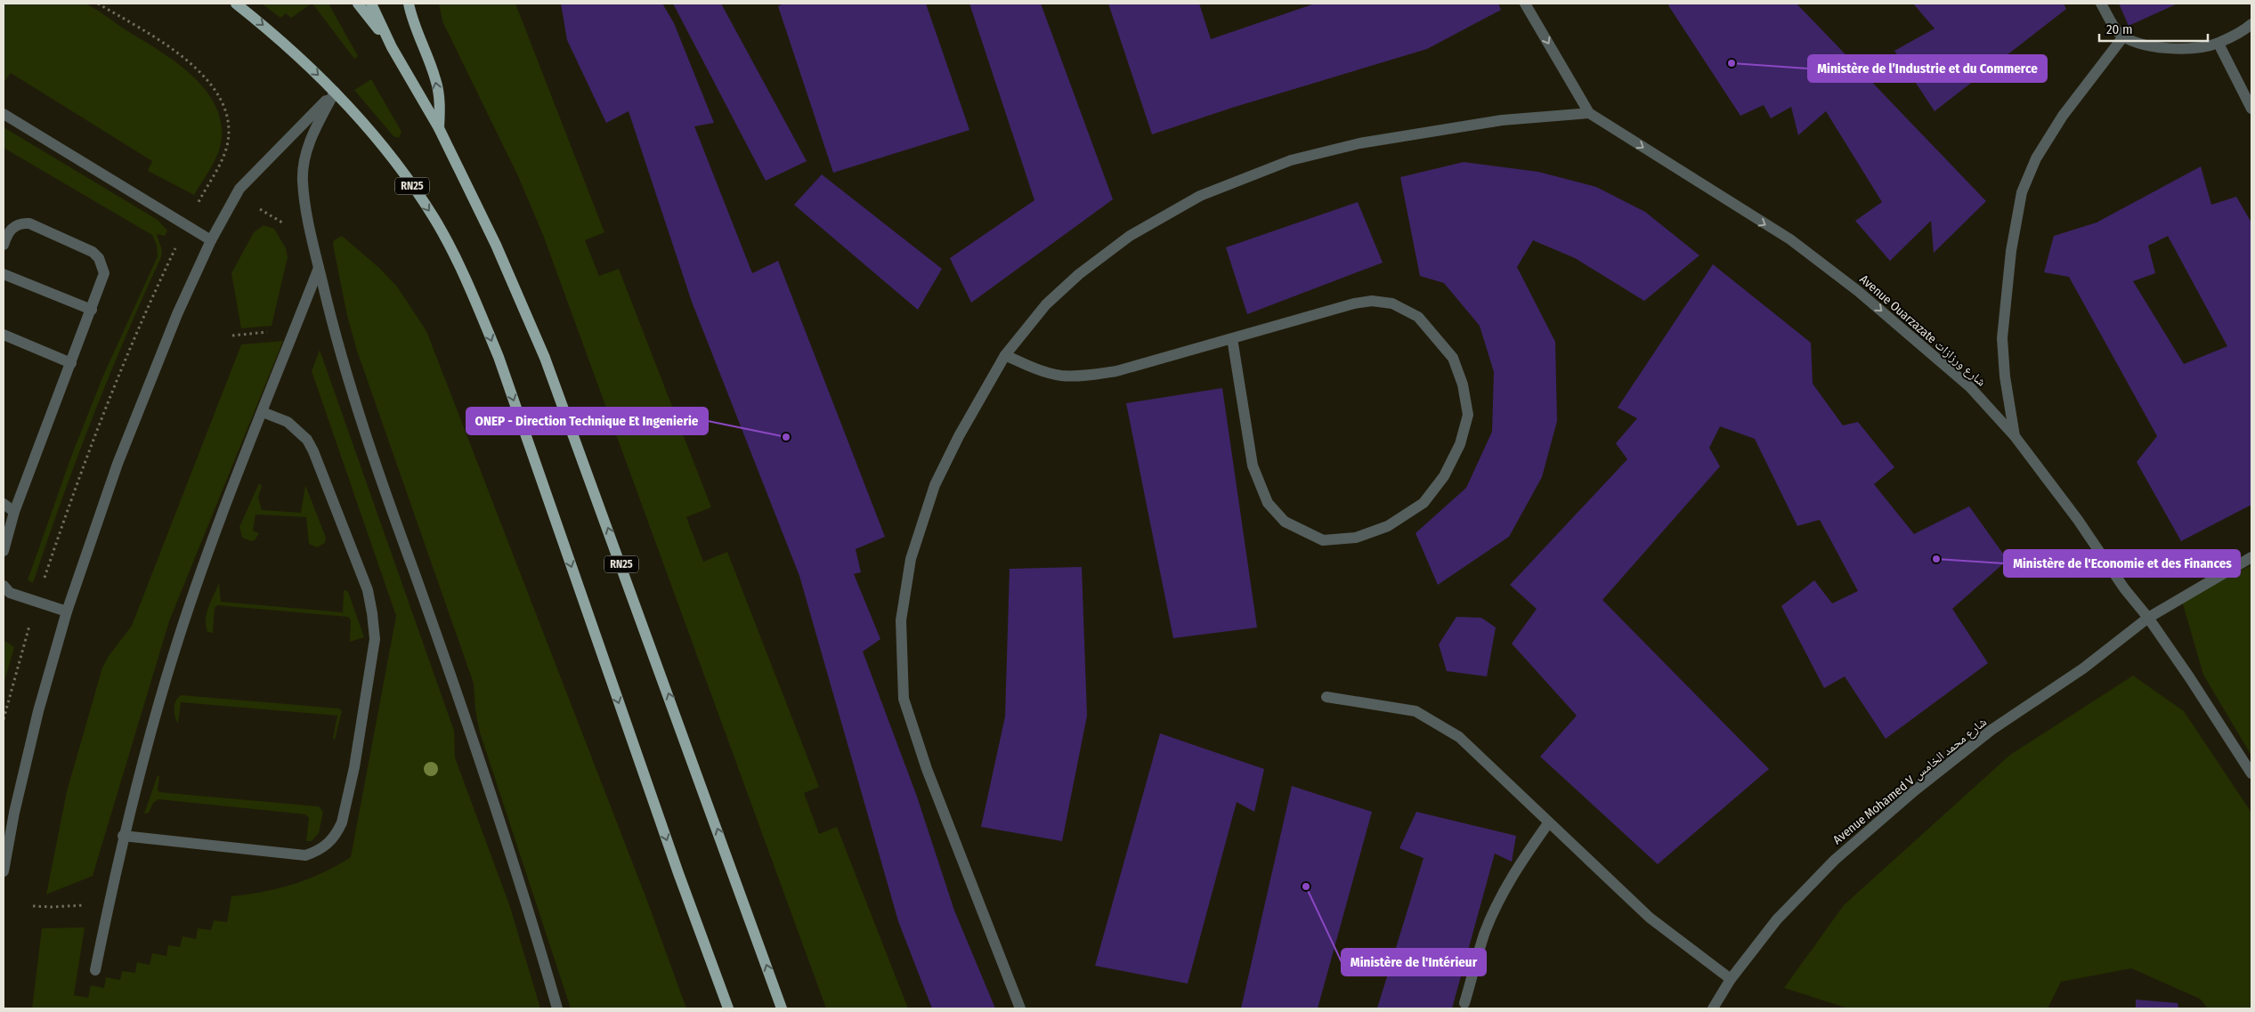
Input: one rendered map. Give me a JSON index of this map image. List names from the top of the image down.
{
  "streets": {
    "main road": ["RN25"],
    "street": ["Avenue Ouarzazate شارع ورزازات", "Avenue Mohamed V شارع محمد الخامس"]
  },
  "crossings": [
    ["Avenue Ouarzazate شارع ورزازات", "Avenue Mohamed V شارع محمد الخامس"]
  ],
  "one_way": ["Avenue Ouarzazate شارع ورزازات"],
  "places": [
    "Ministère de l’Industrie et du Commerce",
    "ONEP - Direction Technique Et Ingenierie",
    "Ministère de l'Economie et des Finances",
    "Ministère de l'Intérieur"
  ],
  "scale_bar": "20 m"
}
